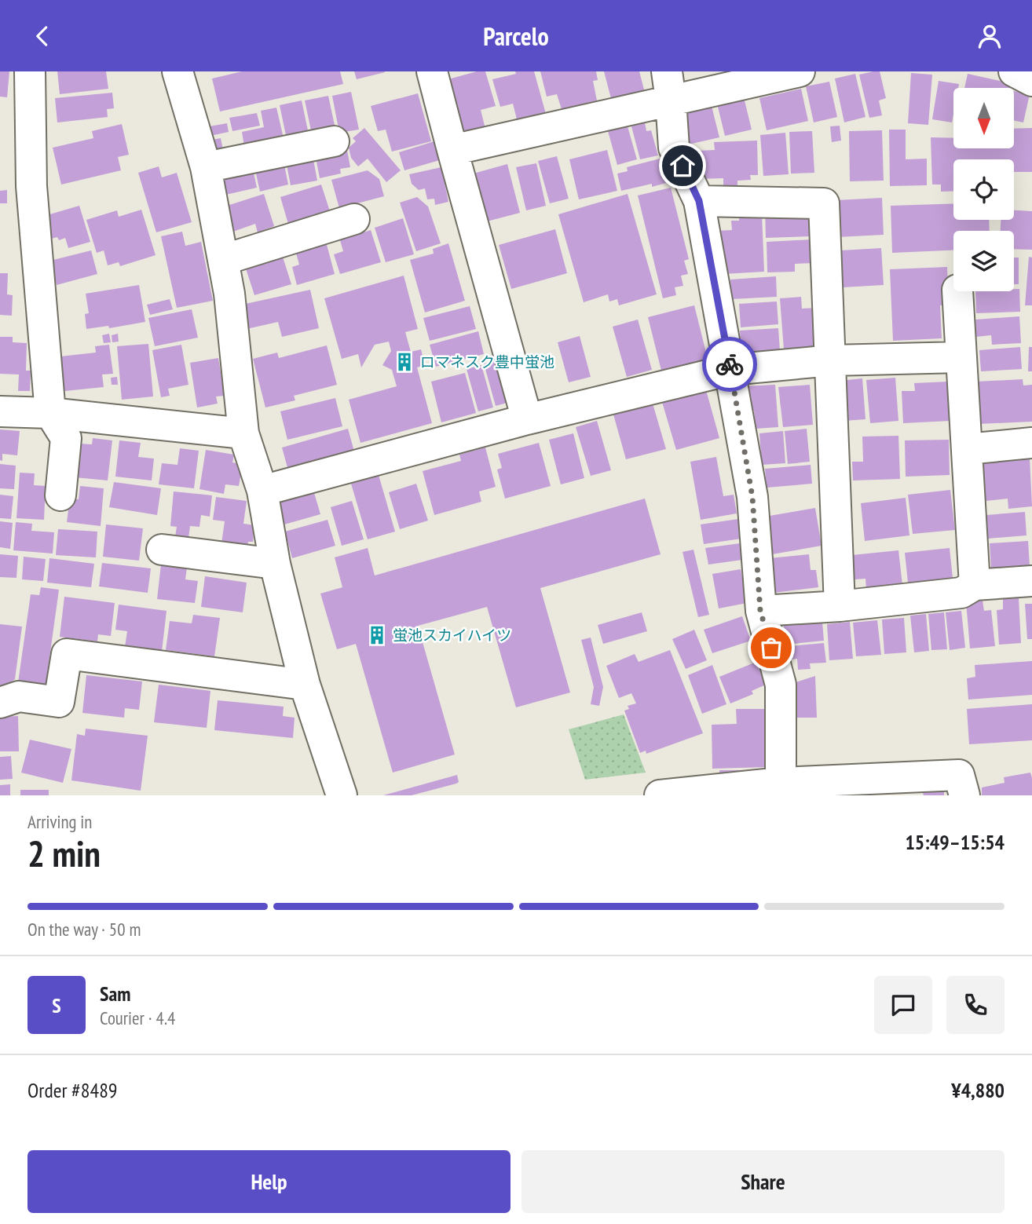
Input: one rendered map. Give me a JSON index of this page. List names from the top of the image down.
{
  "places": {
    "building": ["ロマネスク豊中蛍池", "蛍池スカイハイツ"]
  },
  "north": "bottom",
  "page": {
    "header": "Parcelo",
    "heading": ["2 min", "Arriving in", "15:49–15:54"],
    "panel": [
      "Sam",
      "Courier · 4.4",
      "Order #8489",
      "¥4,880"
    ],
    "bar": "On the way · 50 m",
    "round": "S",
    "buttons": ["Help", "Share"]
  }
}
